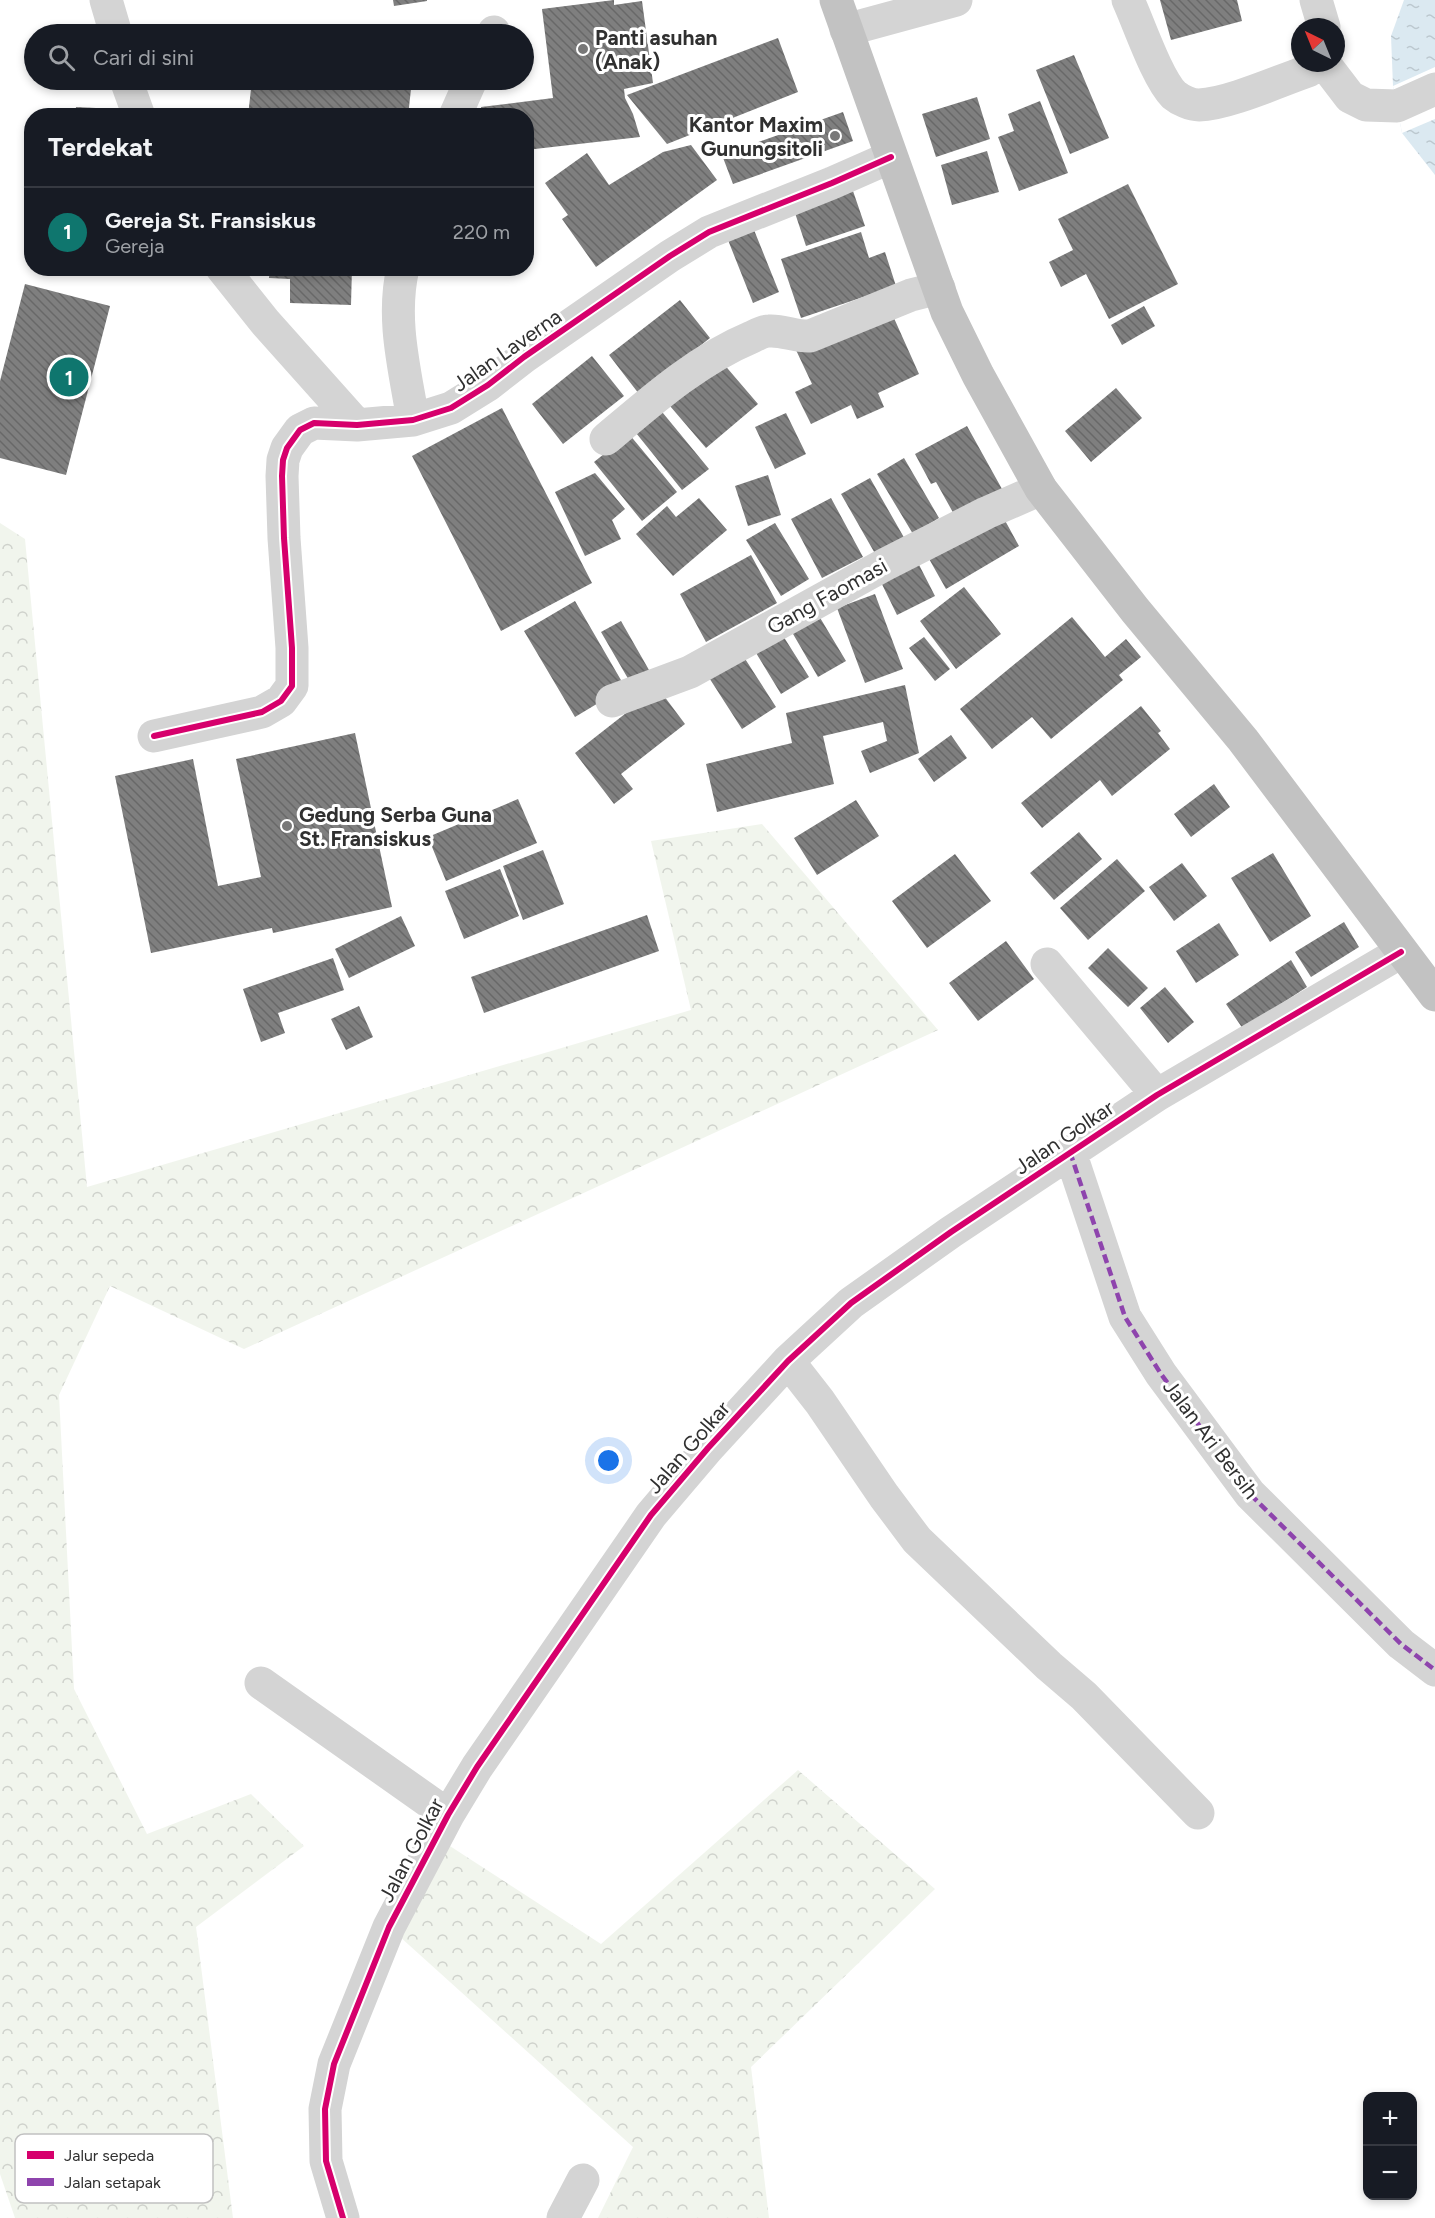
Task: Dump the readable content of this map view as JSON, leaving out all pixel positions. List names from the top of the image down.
{
  "streets": {
    "street": [
      "Jalan Laverna",
      "Gang Faomasi",
      "Jalan Golkar",
      "Jalan Ari Bersih"
    ]
  },
  "crossings": [
    ["Jalan Golkar", "Jalan Ari Bersih"]
  ],
  "places": ["Panti asuhan (Anak)", "Kantor Maxim Gunungsitoli", "Gedung Serba Guna St. Fransiskus"],
  "legend": ["Jalur sepeda", "Jalan setapak"],
  "north": "top left",
  "page": {
    "search": "Cari di sini",
    "heading": "Terdekat",
    "list": [
      {
        "mark": "1",
        "name": "Gereja St. Fransiskus",
        "note": "Gereja",
        "value": "220 m"
      }
    ],
    "pins": "1",
    "map_buttons": ["+", "−"]
  }
}
